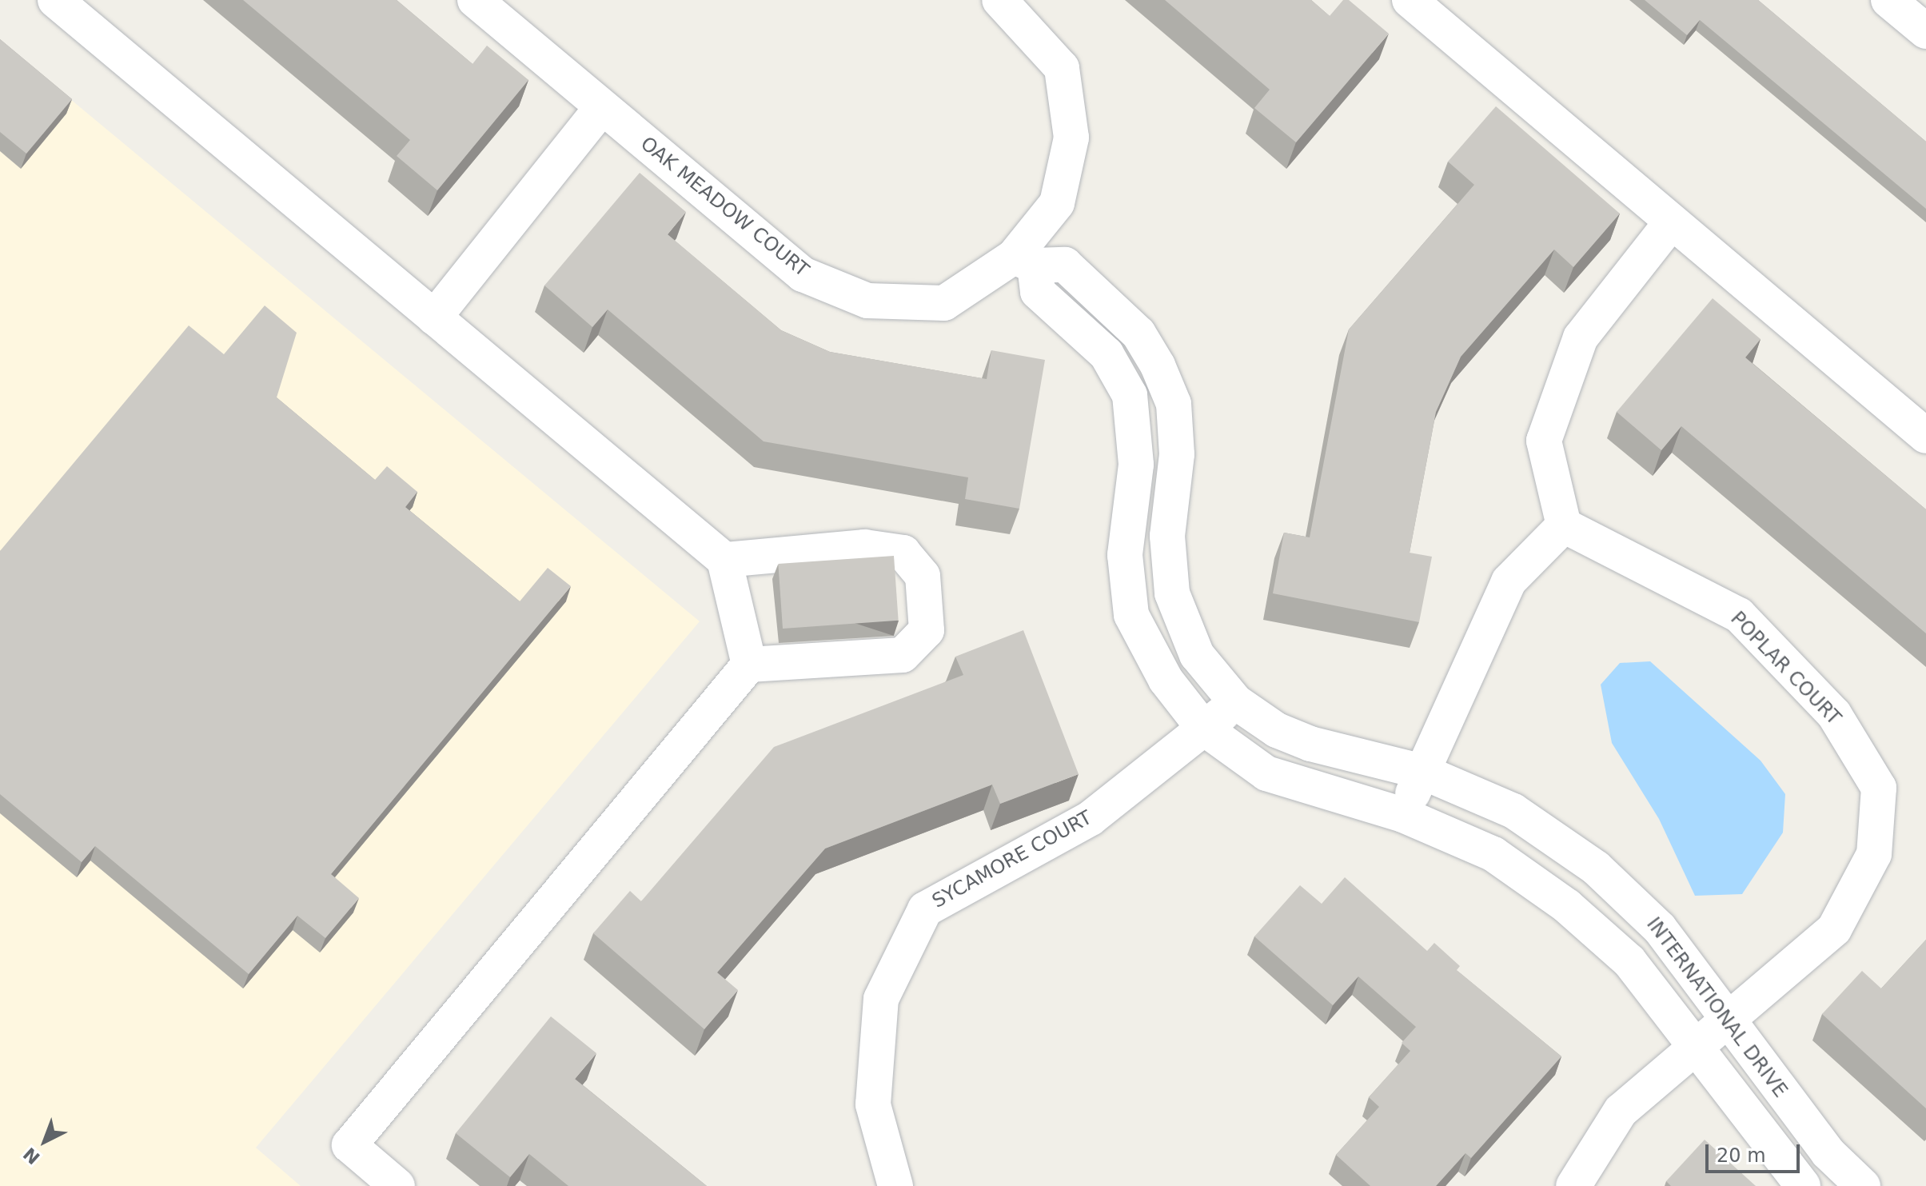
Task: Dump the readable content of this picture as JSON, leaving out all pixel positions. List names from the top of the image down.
{
  "streets": {
    "street": [
      "OAK MEADOW COURT",
      "POPLAR COURT",
      "SYCAMORE COURT",
      "INTERNATIONAL DRIVE"
    ]
  },
  "crossings": [
    ["OAK MEADOW COURT", "INTERNATIONAL DRIVE"],
    ["POPLAR COURT", "INTERNATIONAL DRIVE"],
    ["SYCAMORE COURT", "INTERNATIONAL DRIVE"]
  ],
  "scale_bar": "20 m",
  "north": "bottom left"
}
